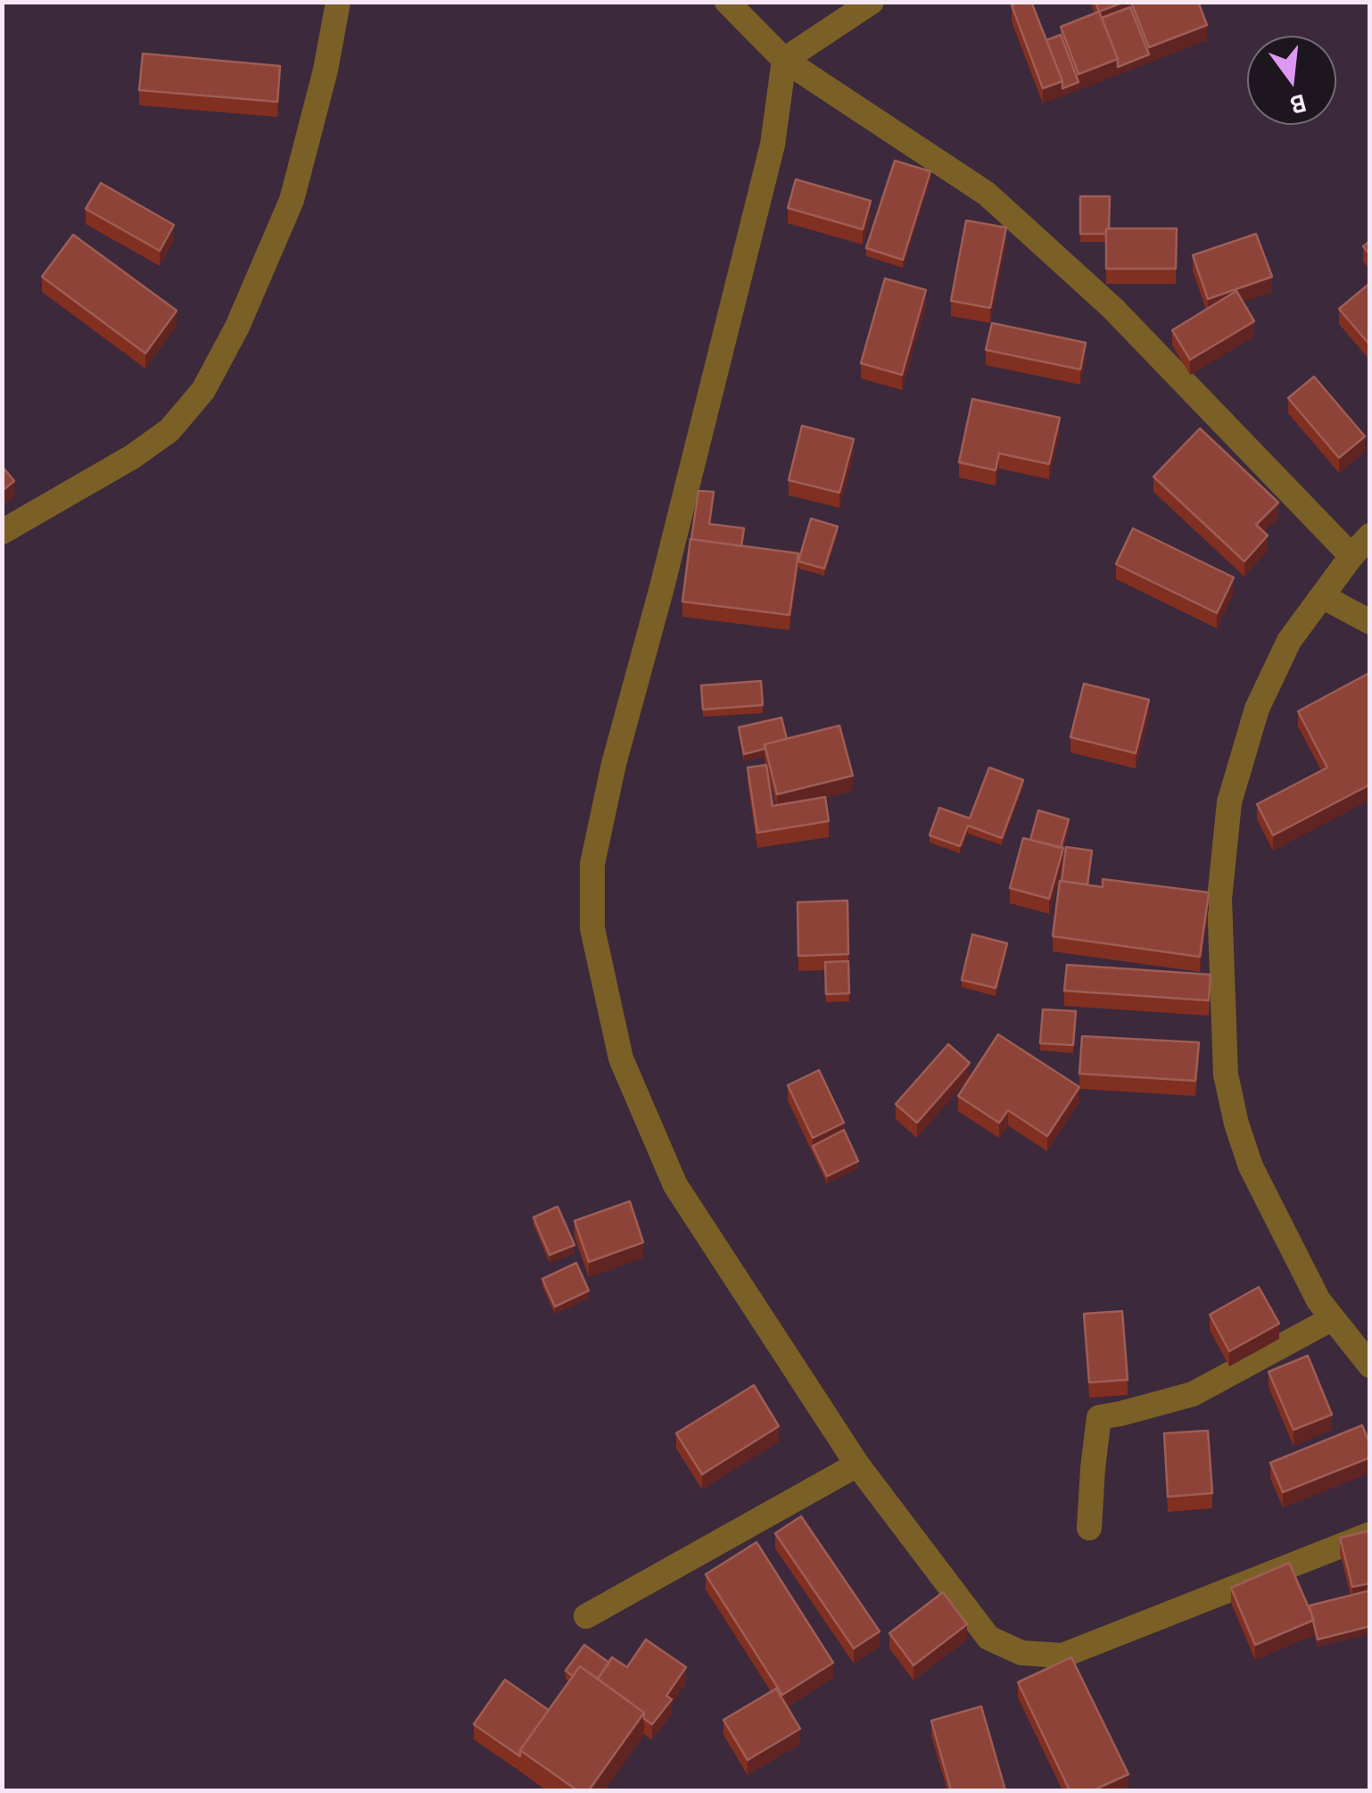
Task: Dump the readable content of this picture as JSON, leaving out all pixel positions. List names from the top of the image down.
{
  "north": "bottom"
}
